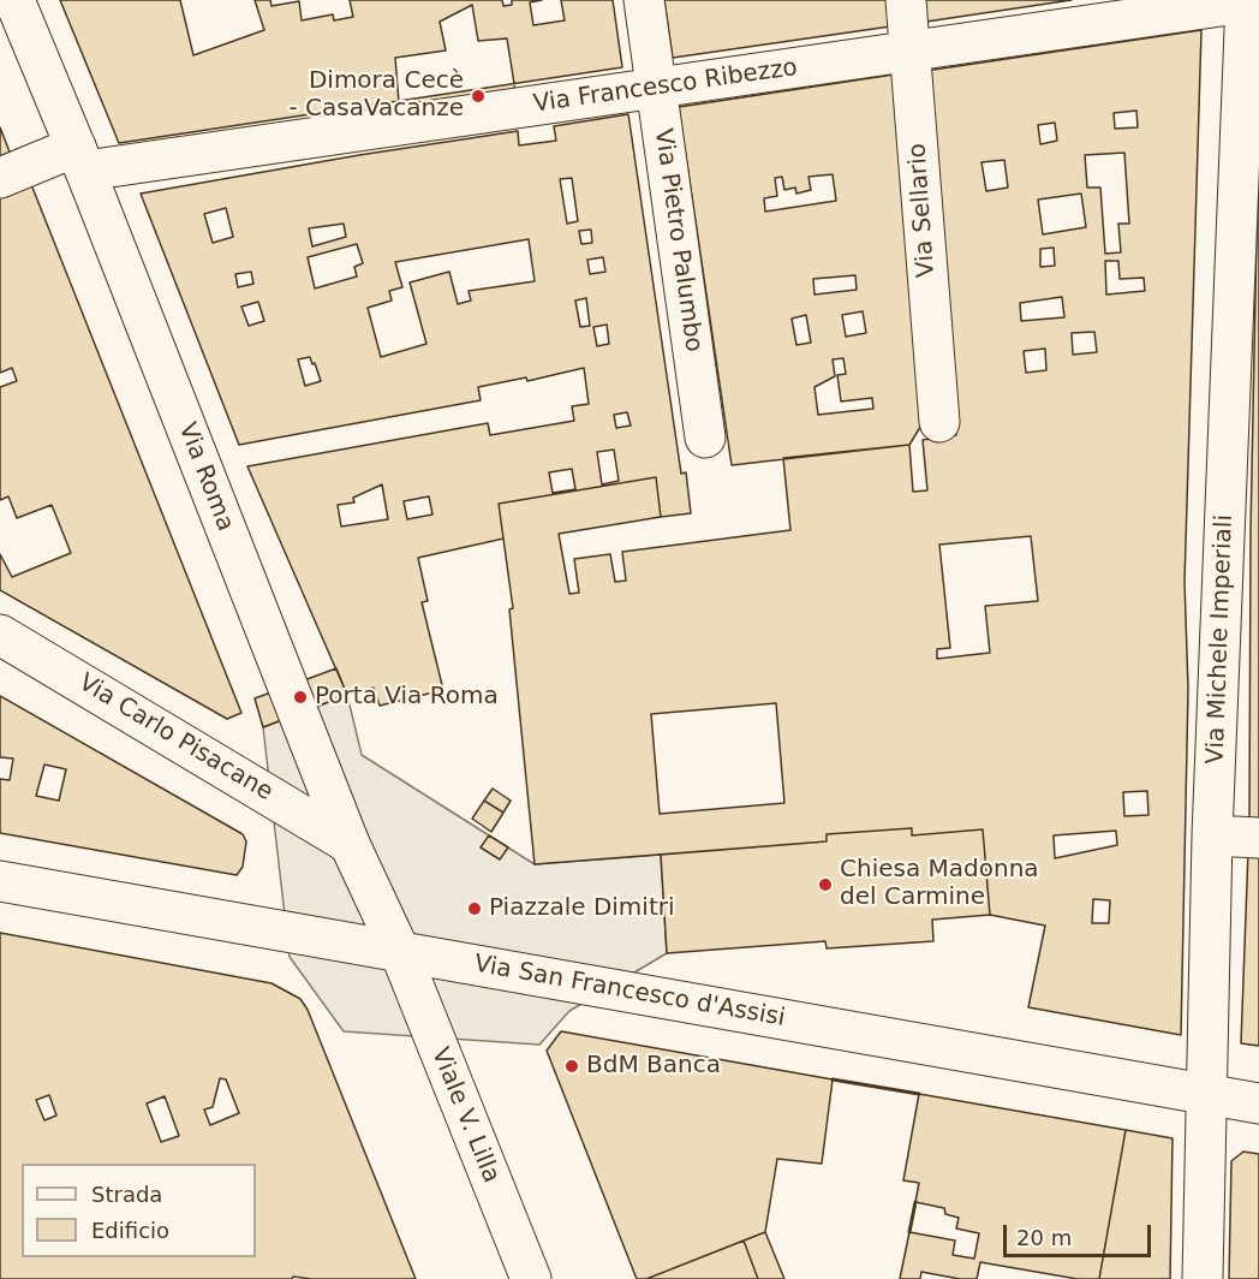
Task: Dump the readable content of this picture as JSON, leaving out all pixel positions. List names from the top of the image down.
{
  "streets": {
    "street": [
      "Via Francesco Ribezzo",
      "Via Sellario",
      "Via Pietro Palumbo",
      "Via Roma",
      "Via Michele Imperiali",
      "Via Carlo Pisacane",
      "Via San Francesco d'Assisi",
      "Viale V. Lilla"
    ]
  },
  "crossings": [
    ["Via Francesco Ribezzo", "Via Sellario"],
    ["Via Francesco Ribezzo", "Via Pietro Palumbo"],
    ["Via Francesco Ribezzo", "Via Roma"],
    ["Via Francesco Ribezzo", "Via Michele Imperiali"],
    ["Via Roma", "Via Carlo Pisacane"],
    ["Via Roma", "Via San Francesco d'Assisi"],
    ["Via Roma", "Viale V. Lilla"],
    ["Via Michele Imperiali", "Via San Francesco d'Assisi"],
    ["Via San Francesco d'Assisi", "Viale V. Lilla"]
  ],
  "places": [
    "Dimora Cecè - CasaVacanze",
    "Porta Via Roma",
    "Chiesa Madonna del Carmine",
    "Piazzale Dimitri",
    "BdM Banca"
  ],
  "legend": ["Strada", "Edificio"],
  "scale_bar": "20 m"
}
